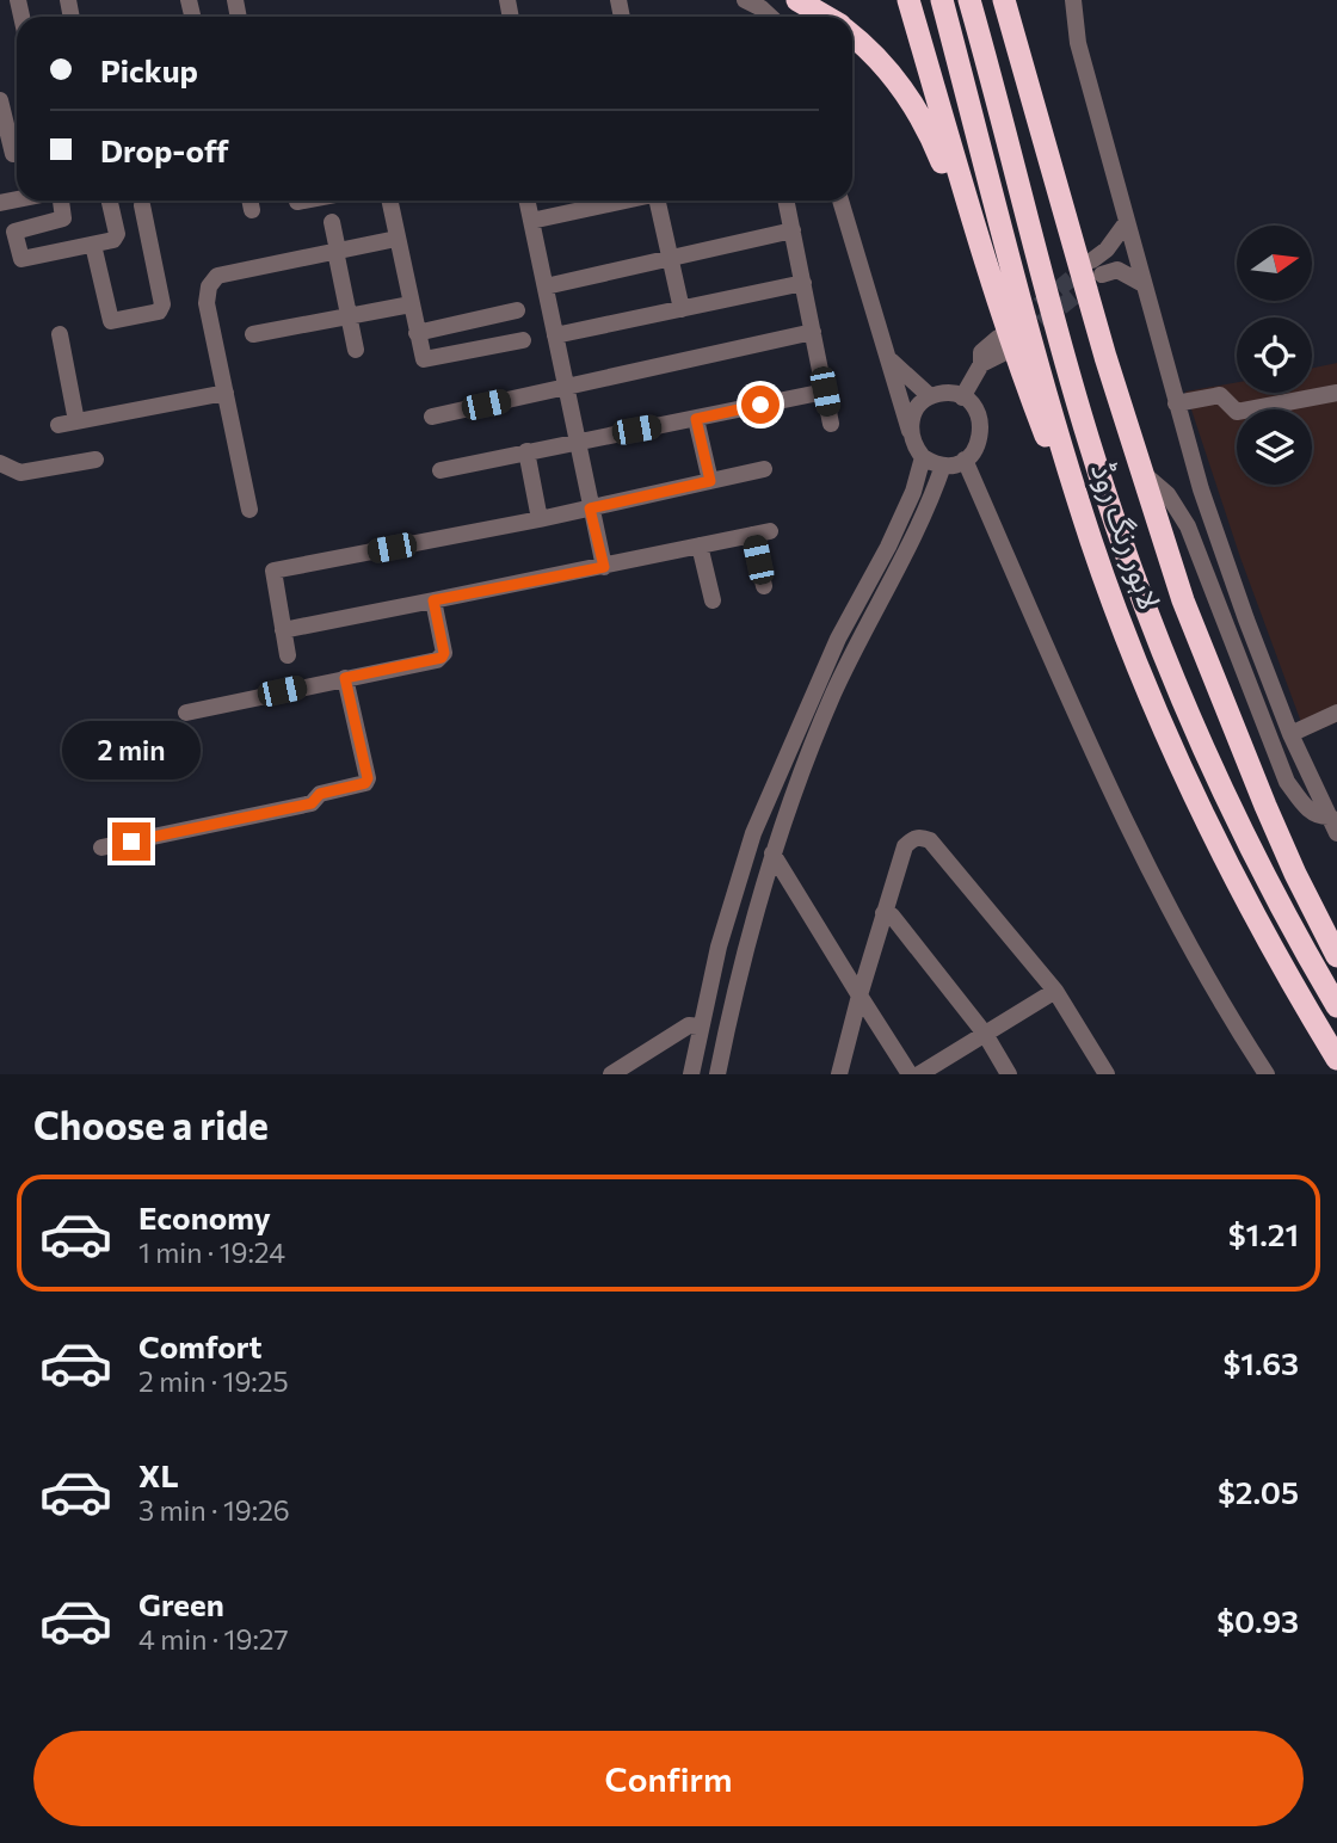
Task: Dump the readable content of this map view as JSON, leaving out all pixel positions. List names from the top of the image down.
{
  "streets": {
    "highway": ["لاہور رنگ روڈ"]
  },
  "north": "right",
  "page": {
    "banner": ["Pickup", "Drop-off"],
    "bubble": "2 min",
    "heading": "Choose a ride",
    "list": [
      {
        "name": "Economy",
        "note": "1 min · 19:24",
        "value": "$1.21"
      },
      {
        "name": "Comfort",
        "note": "2 min · 19:25",
        "value": "$1.63"
      },
      {
        "name": "XL",
        "note": "3 min · 19:26",
        "value": "$2.05"
      },
      {
        "name": "Green",
        "note": "4 min · 19:27",
        "value": "$0.93"
      }
    ],
    "buttons": "Confirm"
  }
}
